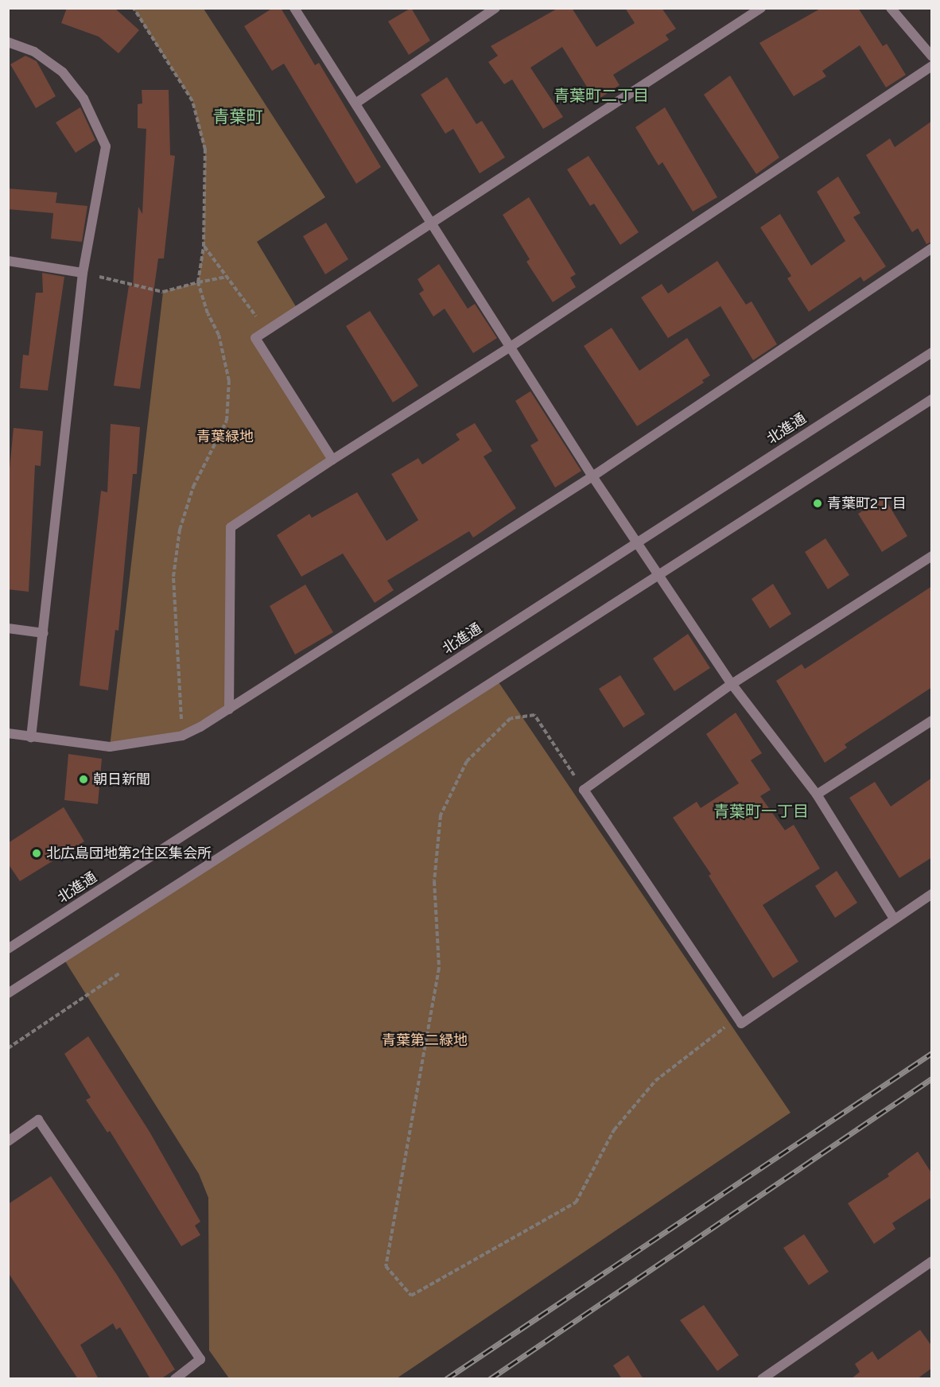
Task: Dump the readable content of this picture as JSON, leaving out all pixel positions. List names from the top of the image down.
{
  "streets": {
    "street": ["北進通"]
  },
  "districts": ["青葉町二丁目", "青葉町", "青葉町一丁目"],
  "parks": ["青葉緑地", "青葉第二緑地"],
  "places": ["青葉町2丁目", "朝日新聞", "北広島団地第2住区集会所"]
}
